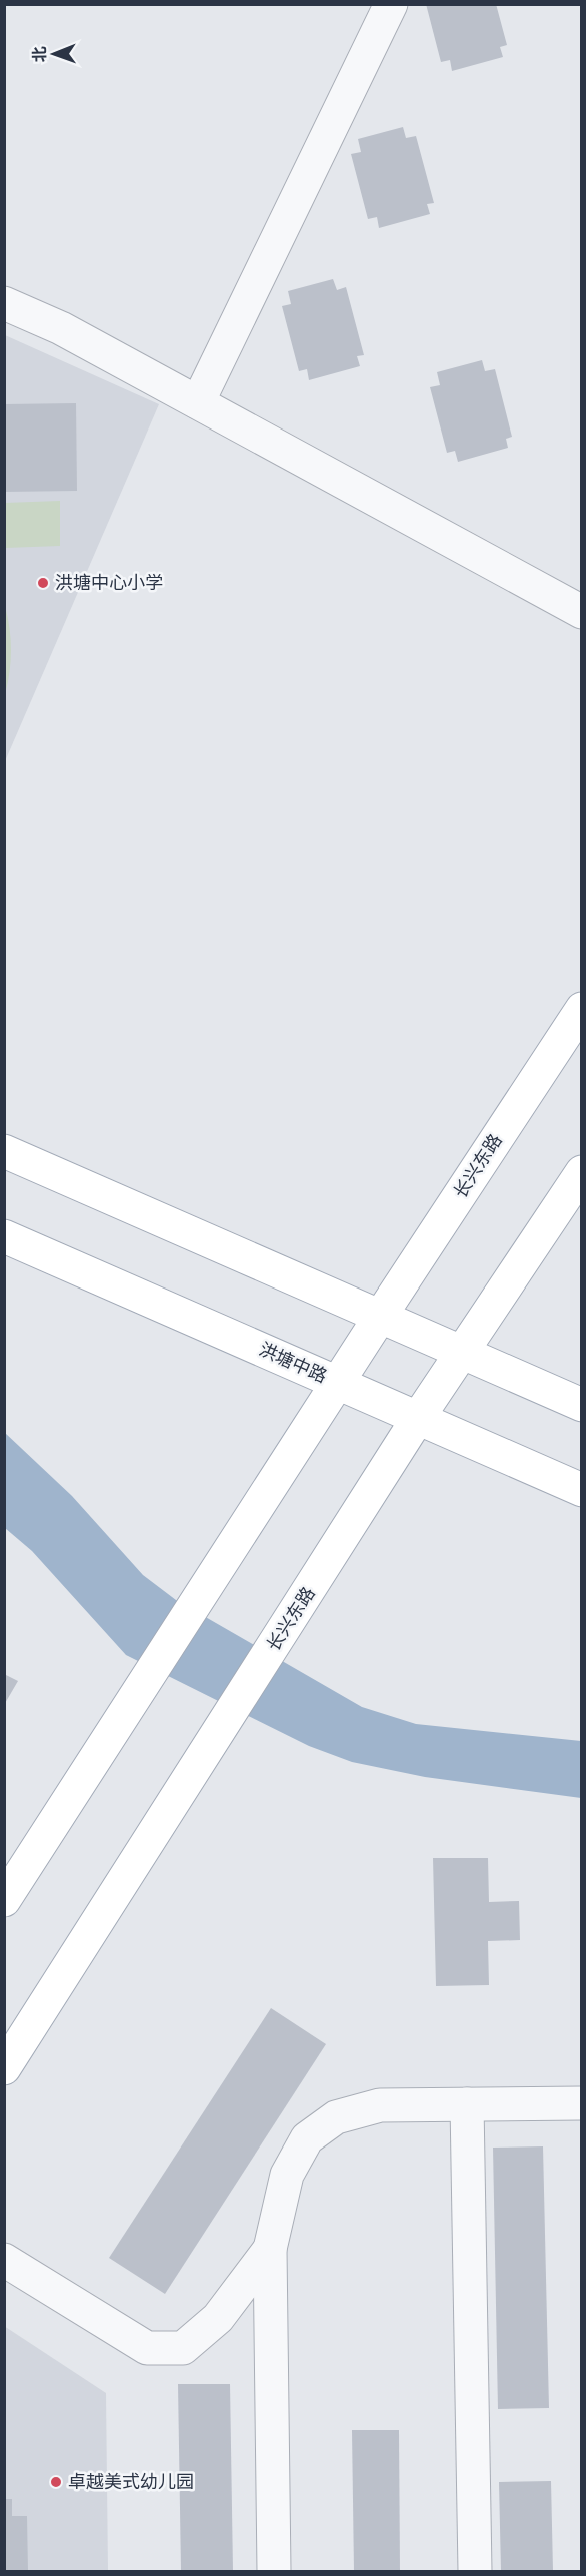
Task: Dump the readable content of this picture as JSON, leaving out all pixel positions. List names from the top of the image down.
{
  "streets": {
    "main road": ["长兴东路", "洪塘中路"]
  },
  "crossings": [
    ["长兴东路", "洪塘中路"]
  ],
  "places": ["洪塘中心小学", "卓越美式幼儿园"],
  "north": "left"
}
